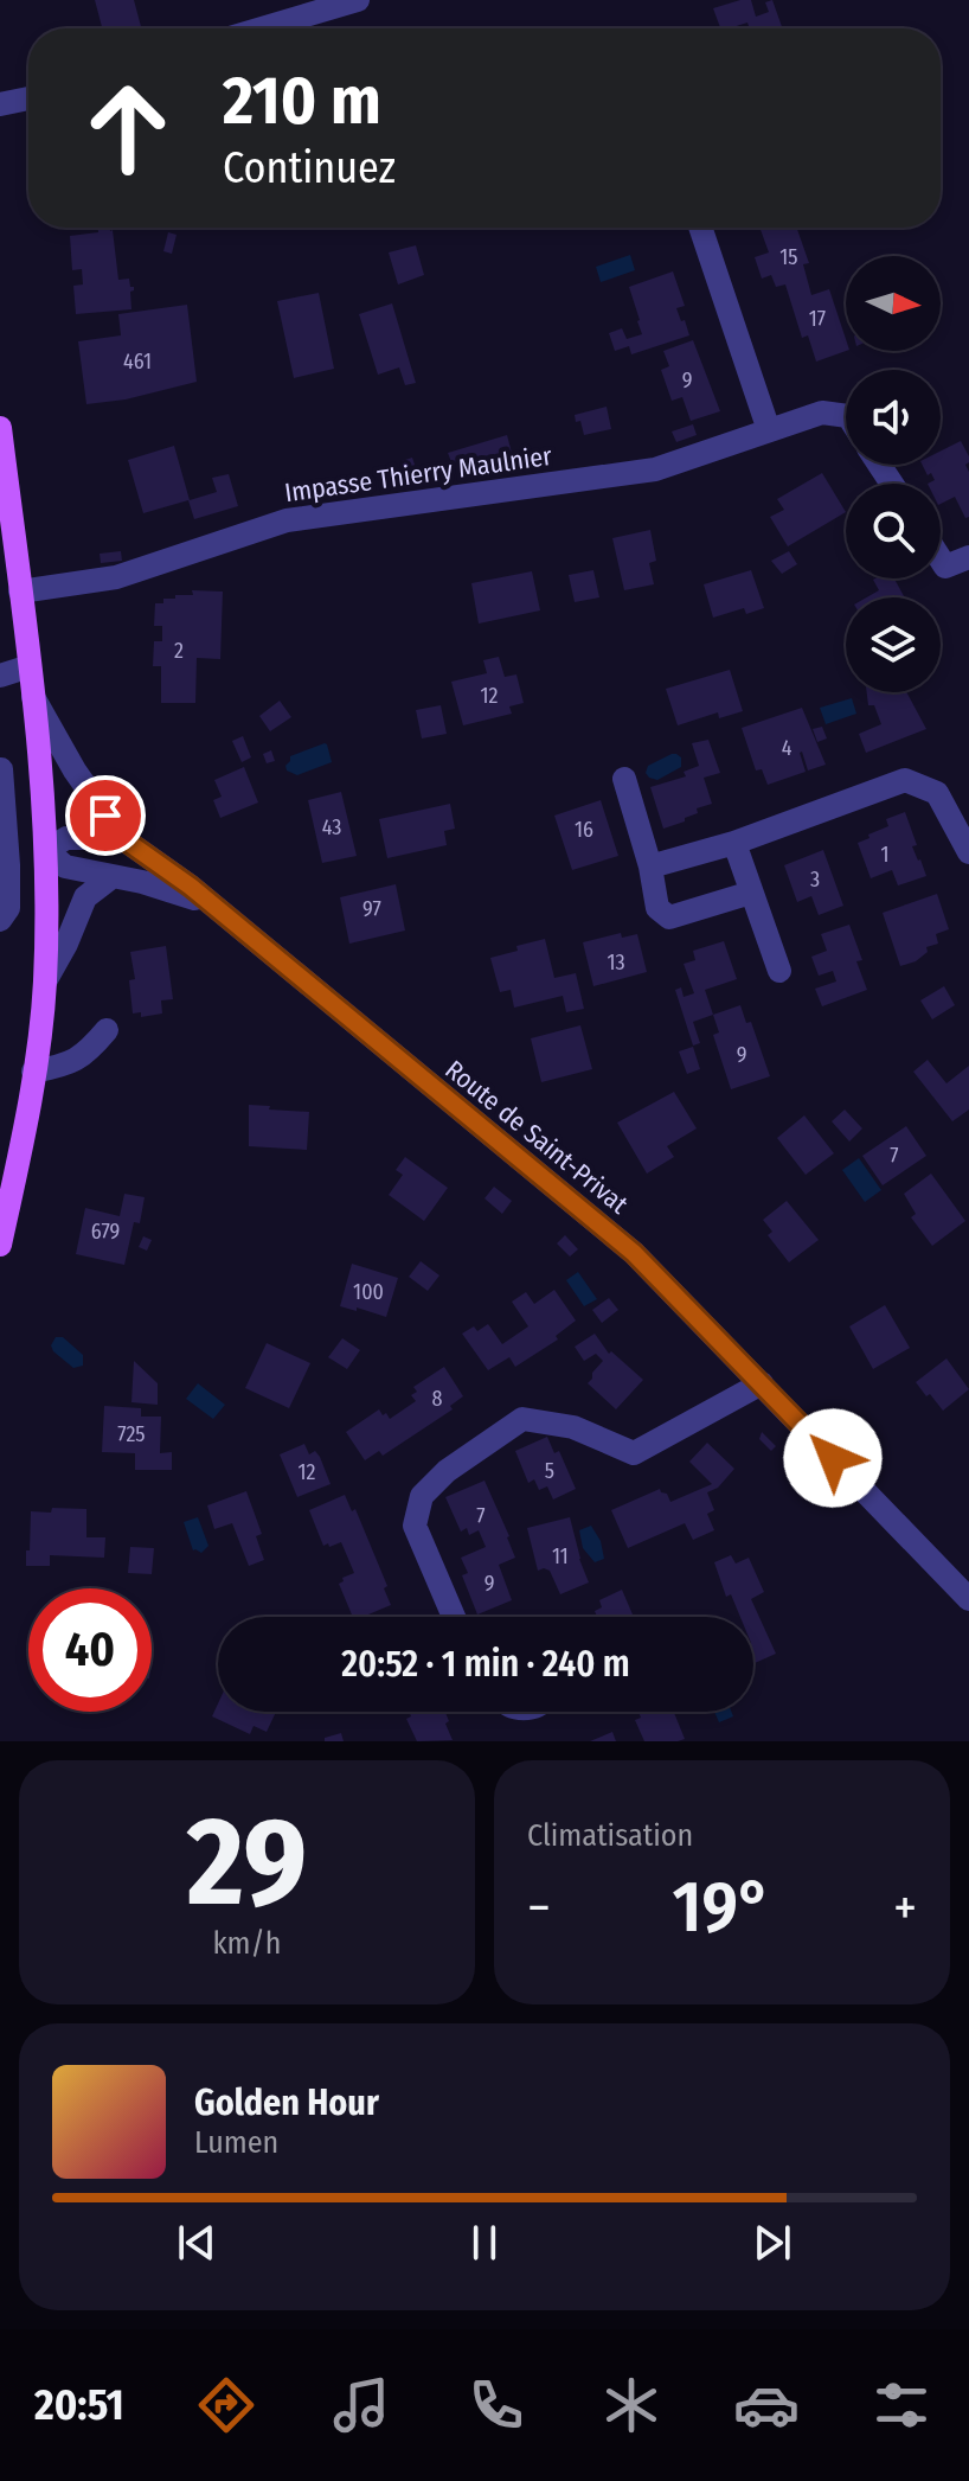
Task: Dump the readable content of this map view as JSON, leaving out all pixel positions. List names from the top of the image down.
{
  "streets": {
    "street": ["Impasse Thierry Maulnier", "Route de Saint-Privat"]
  },
  "house_numbers": [
    "15",
    "17",
    "461",
    "9",
    "2",
    "12",
    "4",
    "43",
    "16",
    "1",
    "3",
    "97",
    "13",
    "9",
    "7",
    "679",
    "100",
    "8",
    "725",
    "5",
    "12",
    "7",
    "11",
    "9"
  ],
  "north": "right",
  "page": {
    "turn": ["210 m", "Continuez"],
    "limit": "40",
    "trip": "20:52 · 1 min · 240 m",
    "tile": [
      ["29", "km/h"],
      "Climatisation"
    ],
    "heat": ["−", "19°", "+"],
    "song": ["Golden Hour", "Lumen"],
    "tabs": "20:51"
  }
}
